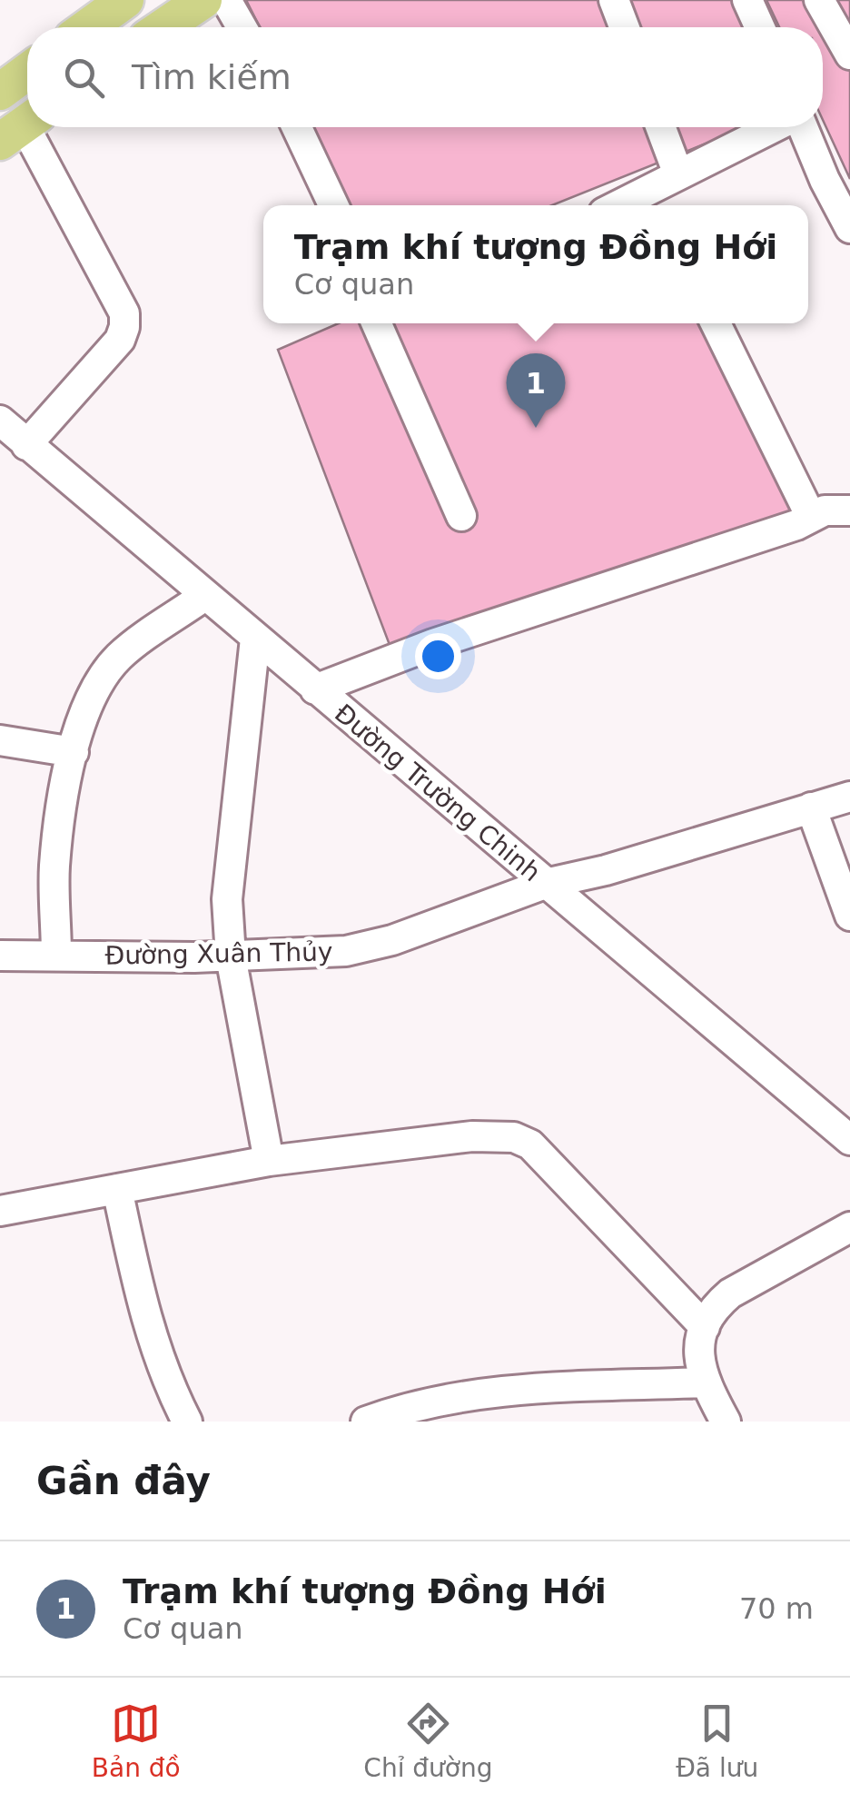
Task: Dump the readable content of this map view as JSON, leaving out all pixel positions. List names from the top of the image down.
{
  "streets": {
    "street": ["Đường Trường Chinh", "Đường Xuân Thủy"]
  },
  "crossings": [
    ["Đường Trường Chinh", "Đường Xuân Thủy"]
  ],
  "page": {
    "search": "Tìm kiếm",
    "popup": ["Trạm khí tượng Đồng Hới", "Cơ quan"],
    "pins": "1",
    "heading": "Gần đây",
    "list": [
      {
        "mark": "1",
        "name": "Trạm khí tượng Đồng Hới",
        "note": "Cơ quan",
        "value": "70 m"
      }
    ],
    "nav": ["Bản đồ", "Chỉ đường", "Đã lưu"]
  }
}
